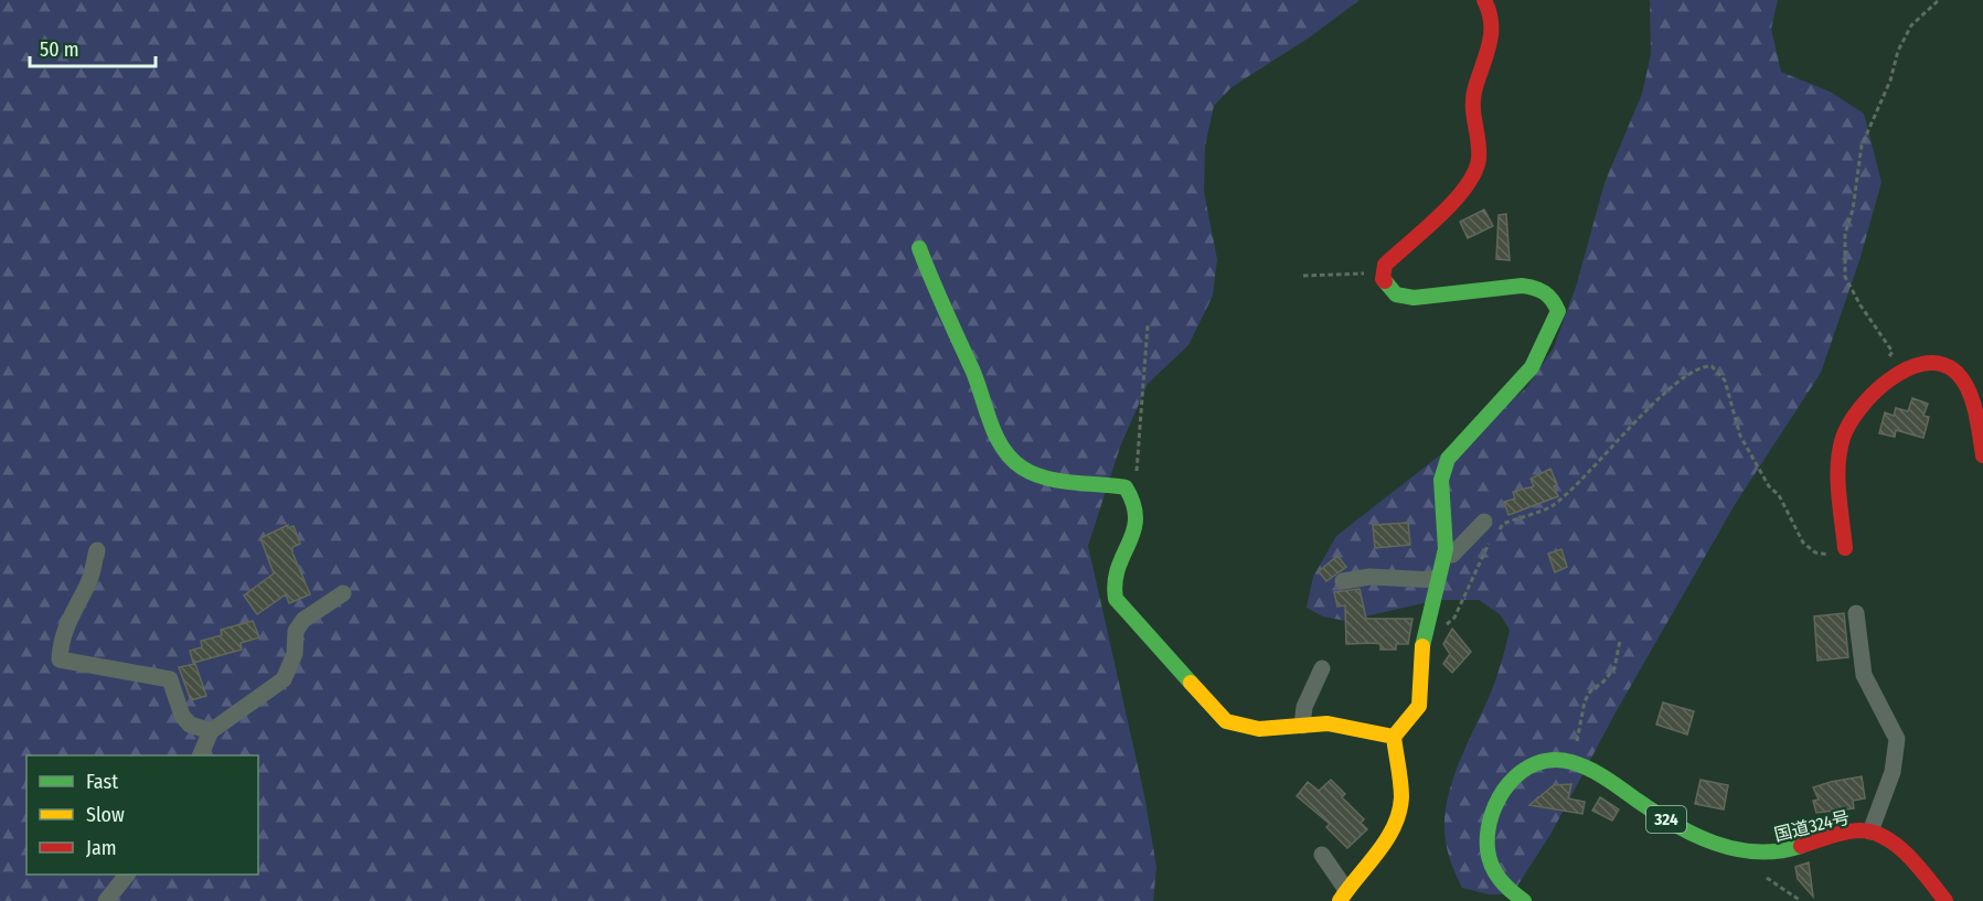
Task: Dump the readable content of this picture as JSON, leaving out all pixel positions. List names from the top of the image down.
{
  "streets": {
    "main road": ["324", "国道324号"]
  },
  "legend": ["Fast", "Slow", "Jam"],
  "scale_bar": "50 m"
}
